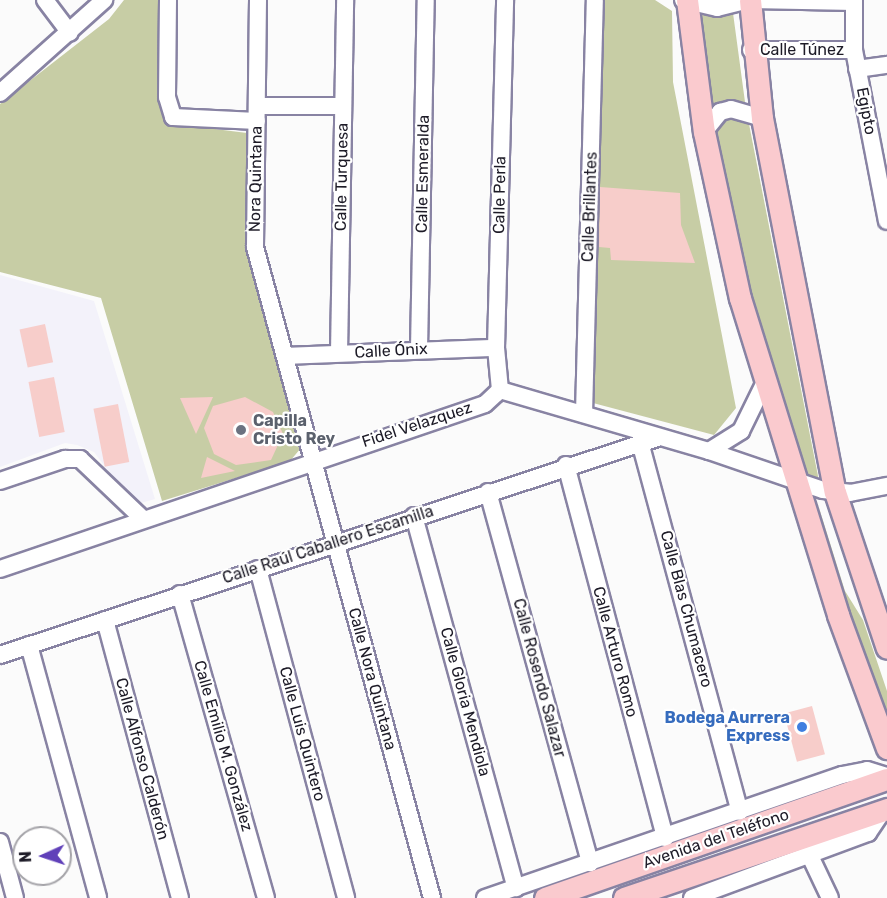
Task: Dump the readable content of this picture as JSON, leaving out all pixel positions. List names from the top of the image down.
{
  "streets": {
    "main road": ["Avenida del Teléfono"],
    "street": [
      "Calle Túnez",
      "Egipto",
      "Calle Esmeralda",
      "Calle Turquesa",
      "Nora Quintana",
      "Calle Perla",
      "Calle Brillantes",
      "Calle Ónix",
      "Fidel Velazquez",
      "Calle Raúl Caballero Escamilla",
      "Calle Blas Chumacero",
      "Calle Arturo Romo",
      "Calle Rosendo Salazar",
      "Calle Nora Quintana",
      "Calle Gloria Mendiola",
      "Calle Luis Quintero",
      "Calle Emilio M. González",
      "Calle Alfonso Calderón"
    ]
  },
  "crossings": [
    ["Calle Túnez", "Egipto"],
    ["Calle Esmeralda", "Calle Ónix"],
    ["Calle Turquesa", "Calle Ónix"],
    ["Nora Quintana", "Calle Ónix"],
    ["Nora Quintana", "Fidel Velazquez"],
    ["Nora Quintana", "Calle Nora Quintana"],
    ["Calle Perla", "Calle Ónix"],
    ["Calle Perla", "Fidel Velazquez"],
    ["Fidel Velazquez", "Calle Nora Quintana"],
    ["Calle Raúl Caballero Escamilla", "Calle Blas Chumacero"],
    ["Calle Raúl Caballero Escamilla", "Calle Arturo Romo"],
    ["Calle Raúl Caballero Escamilla", "Calle Rosendo Salazar"],
    ["Calle Raúl Caballero Escamilla", "Calle Nora Quintana"],
    ["Calle Raúl Caballero Escamilla", "Calle Gloria Mendiola"],
    ["Calle Raúl Caballero Escamilla", "Calle Luis Quintero"],
    ["Calle Raúl Caballero Escamilla", "Calle Emilio M. González"],
    ["Calle Raúl Caballero Escamilla", "Calle Alfonso Calderón"]
  ],
  "places": ["Capilla Cristo Rey", "Bodega Aurrera Express"],
  "north": "left"
}
